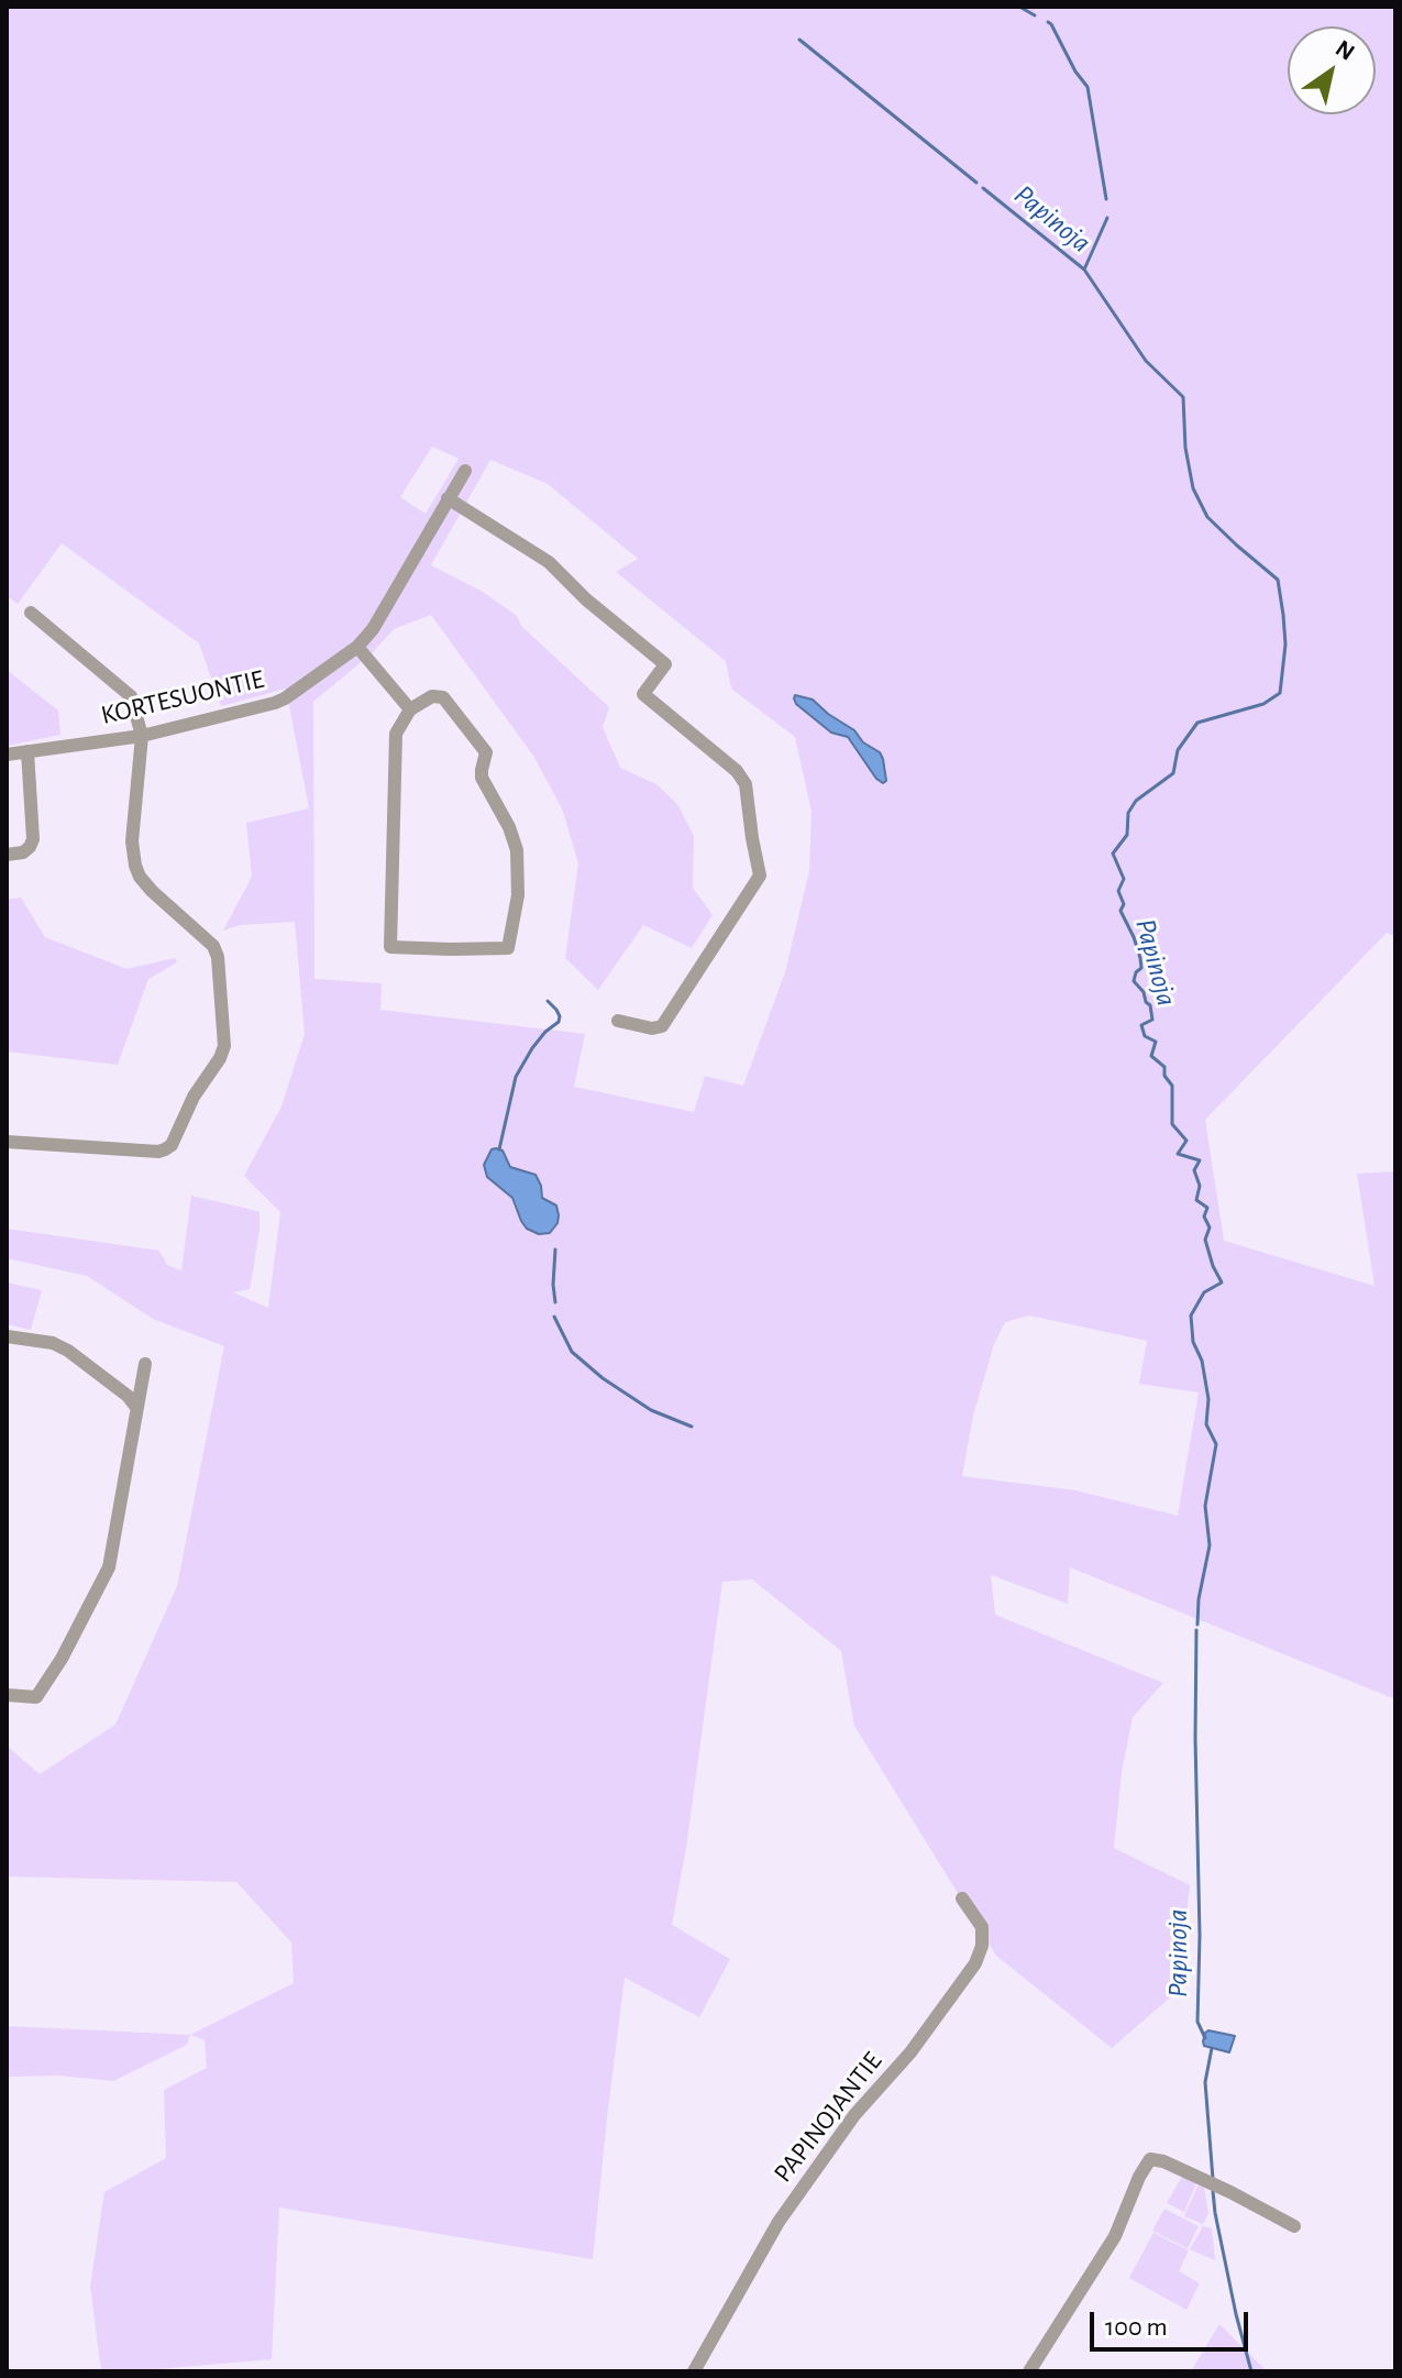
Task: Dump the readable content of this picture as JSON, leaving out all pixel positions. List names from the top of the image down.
{
  "streets": {
    "street": ["KORTESUONTIE", "PAPINOJANTIE"]
  },
  "water": ["Papinoja"],
  "scale_bar": "100 m",
  "north": "top right"
}
